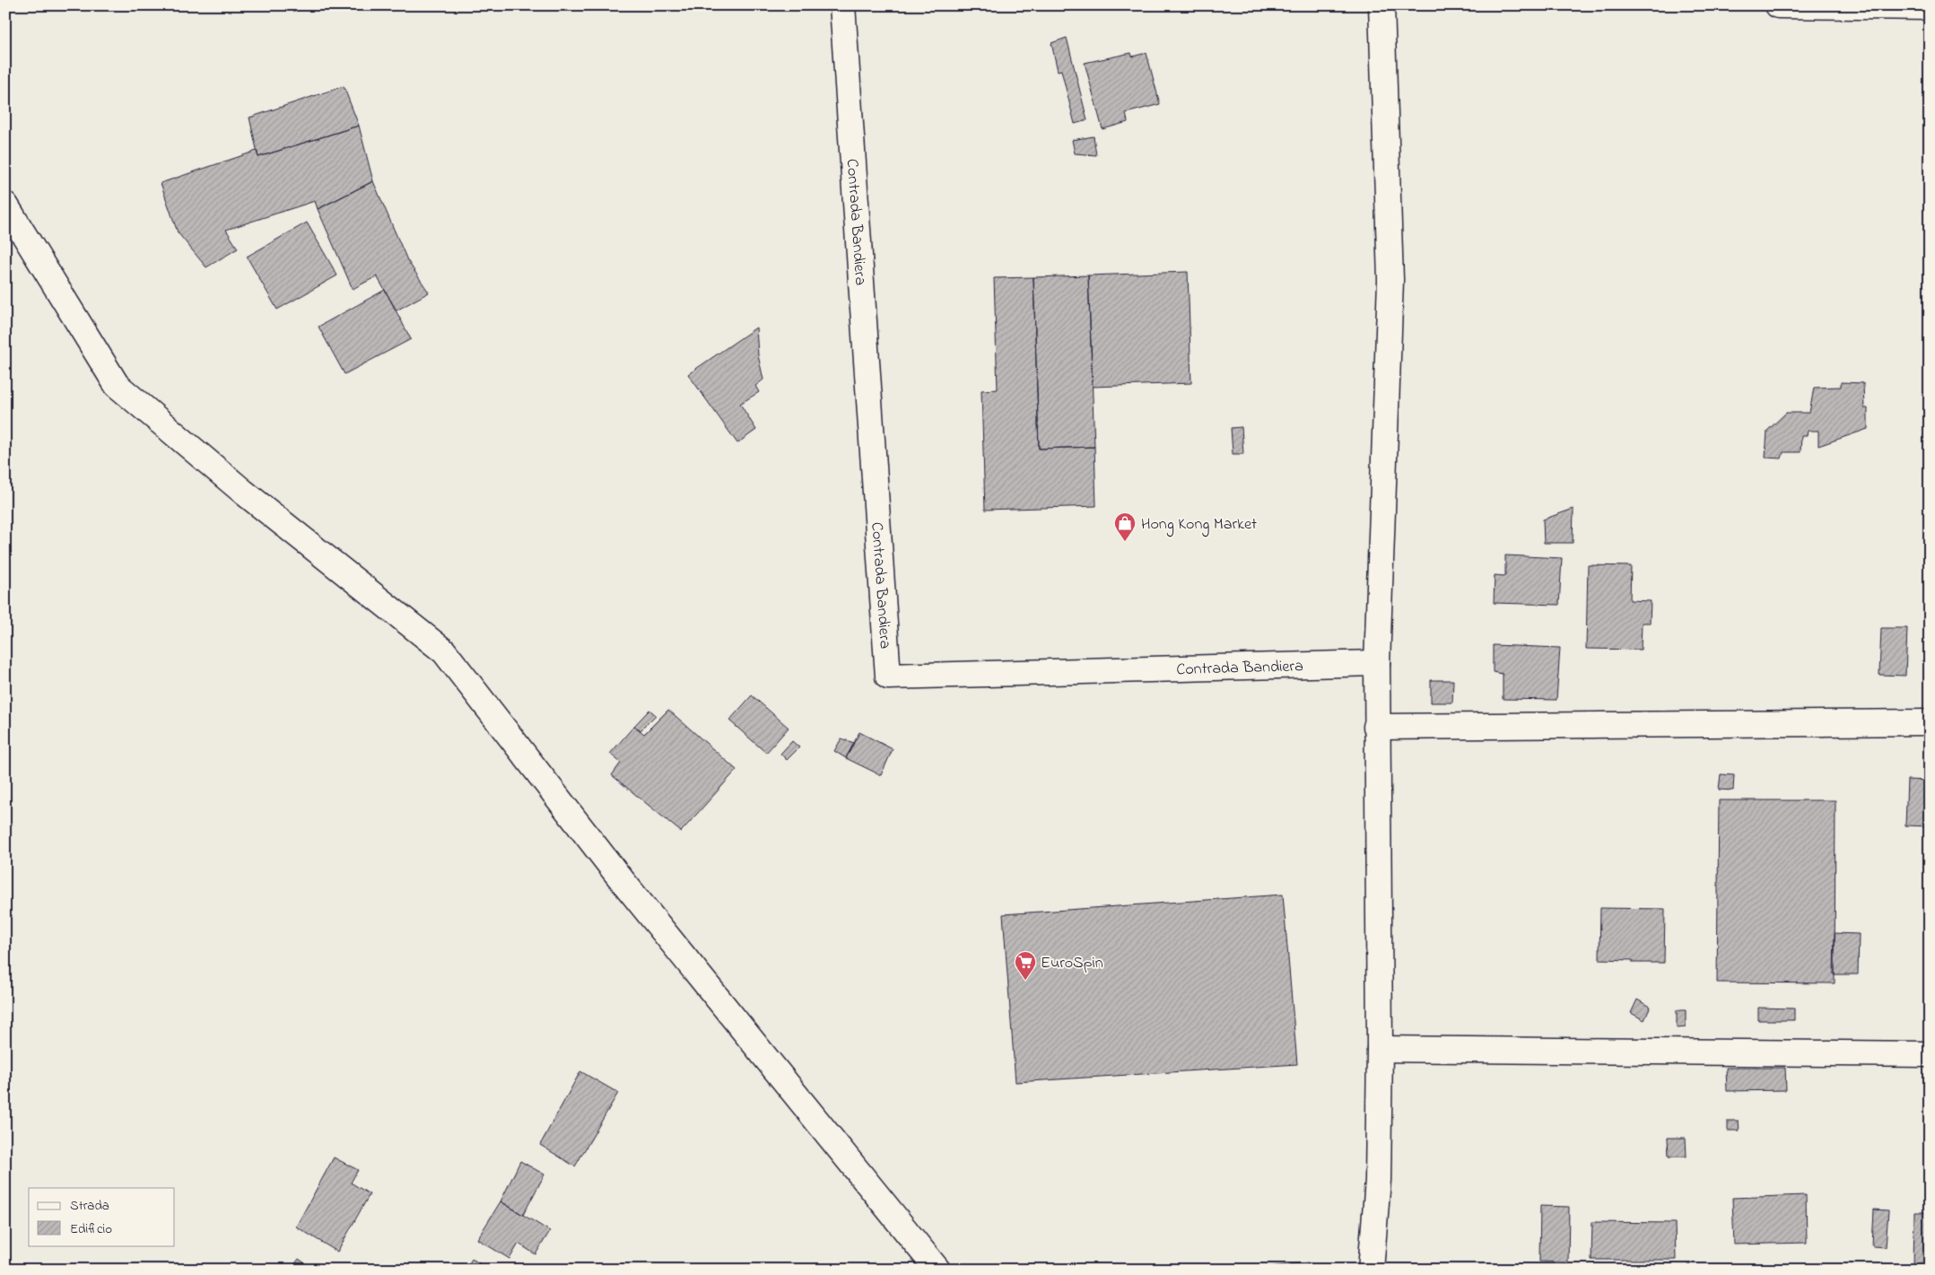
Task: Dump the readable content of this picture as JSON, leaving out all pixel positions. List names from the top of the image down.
{
  "streets": {
    "street": ["Contrada Bandiera"]
  },
  "places": {
    "shop": ["Hong Kong Market"],
    "supermarket": ["EuroSpin"]
  },
  "legend": ["Strada", "Edificio"]
}
